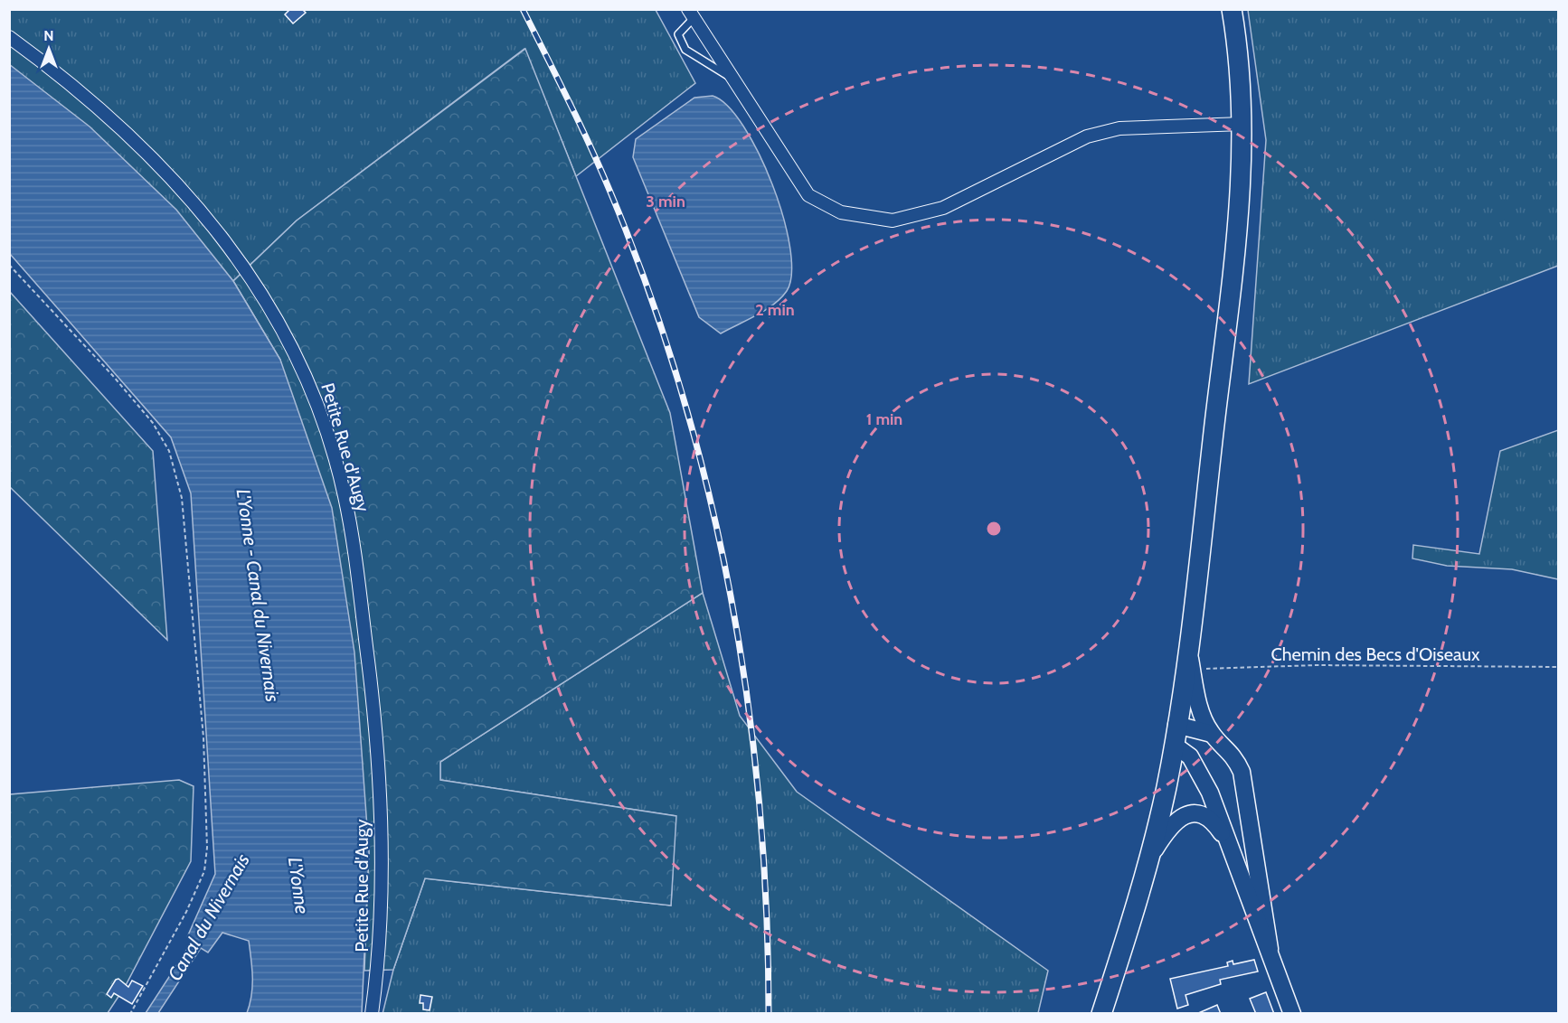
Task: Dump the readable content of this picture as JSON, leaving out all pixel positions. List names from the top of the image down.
{
  "streets": {
    "street": ["Petite Rue d'Augy"],
    "path": ["Chemin des Becs d'Oiseaux"]
  },
  "water": ["L'Yonne - Canal du Nivernais", "L'Yonne", "Canal du Nivernais"],
  "north": "top",
  "rings": ["3 min", "2 min", "1 min"]
}
